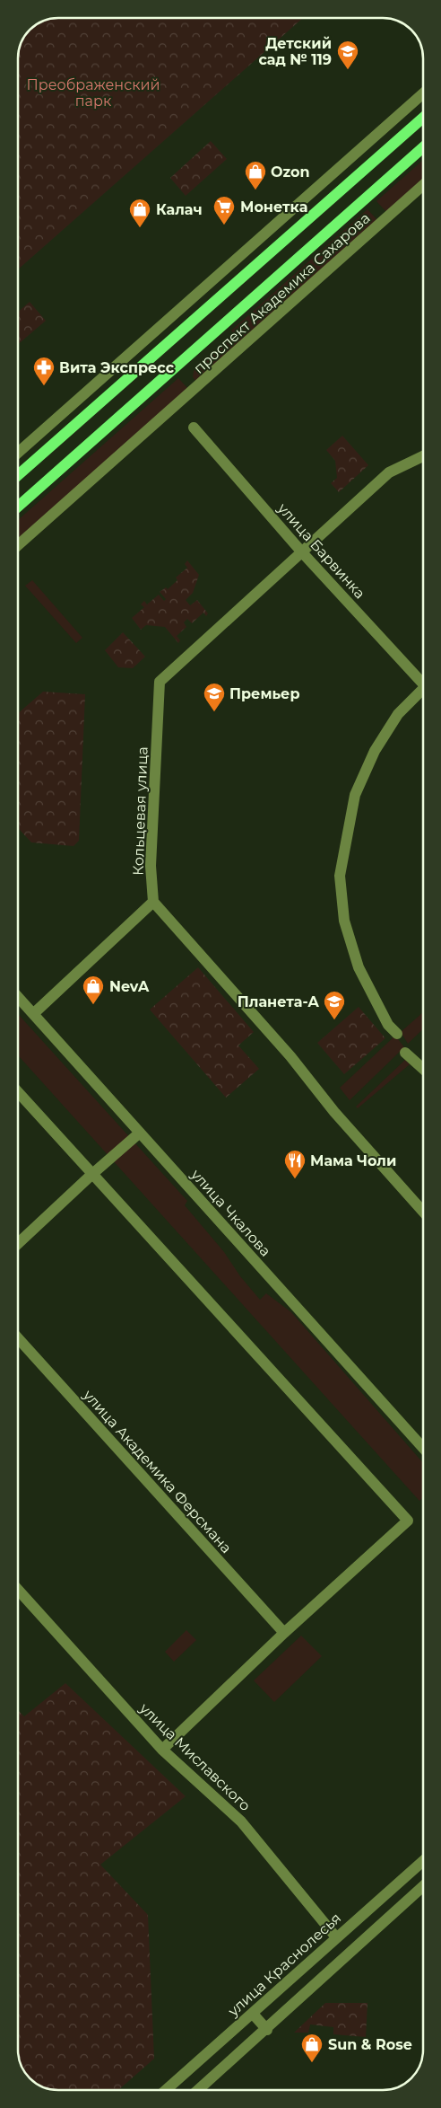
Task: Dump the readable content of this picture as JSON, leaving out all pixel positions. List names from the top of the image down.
{
  "streets": {
    "main road": ["проспект Академика Сахарова"],
    "street": [
      "улица Барвинка",
      "Кольцевая улица",
      "улица Чкалова",
      "улица Академика Ферсмана",
      "улица Миславского",
      "улица Краснолесья"
    ]
  },
  "crossings": [
    ["улица Барвинка", "Кольцевая улица"],
    ["улица Миславского", "улица Краснолесья"]
  ],
  "parks": ["Преображенский парк"],
  "places": {
    "school or university": ["Детский сад № 119", "Премьер", "Планета-А"],
    "shop": [
      "Ozon",
      "Калач",
      "NevA",
      "Sun & Rose"
    ],
    "supermarket": ["Монетка"],
    "pharmacy": ["Вита Экспресс"],
    "restaurant": ["Мама Чоли"]
  }
}
